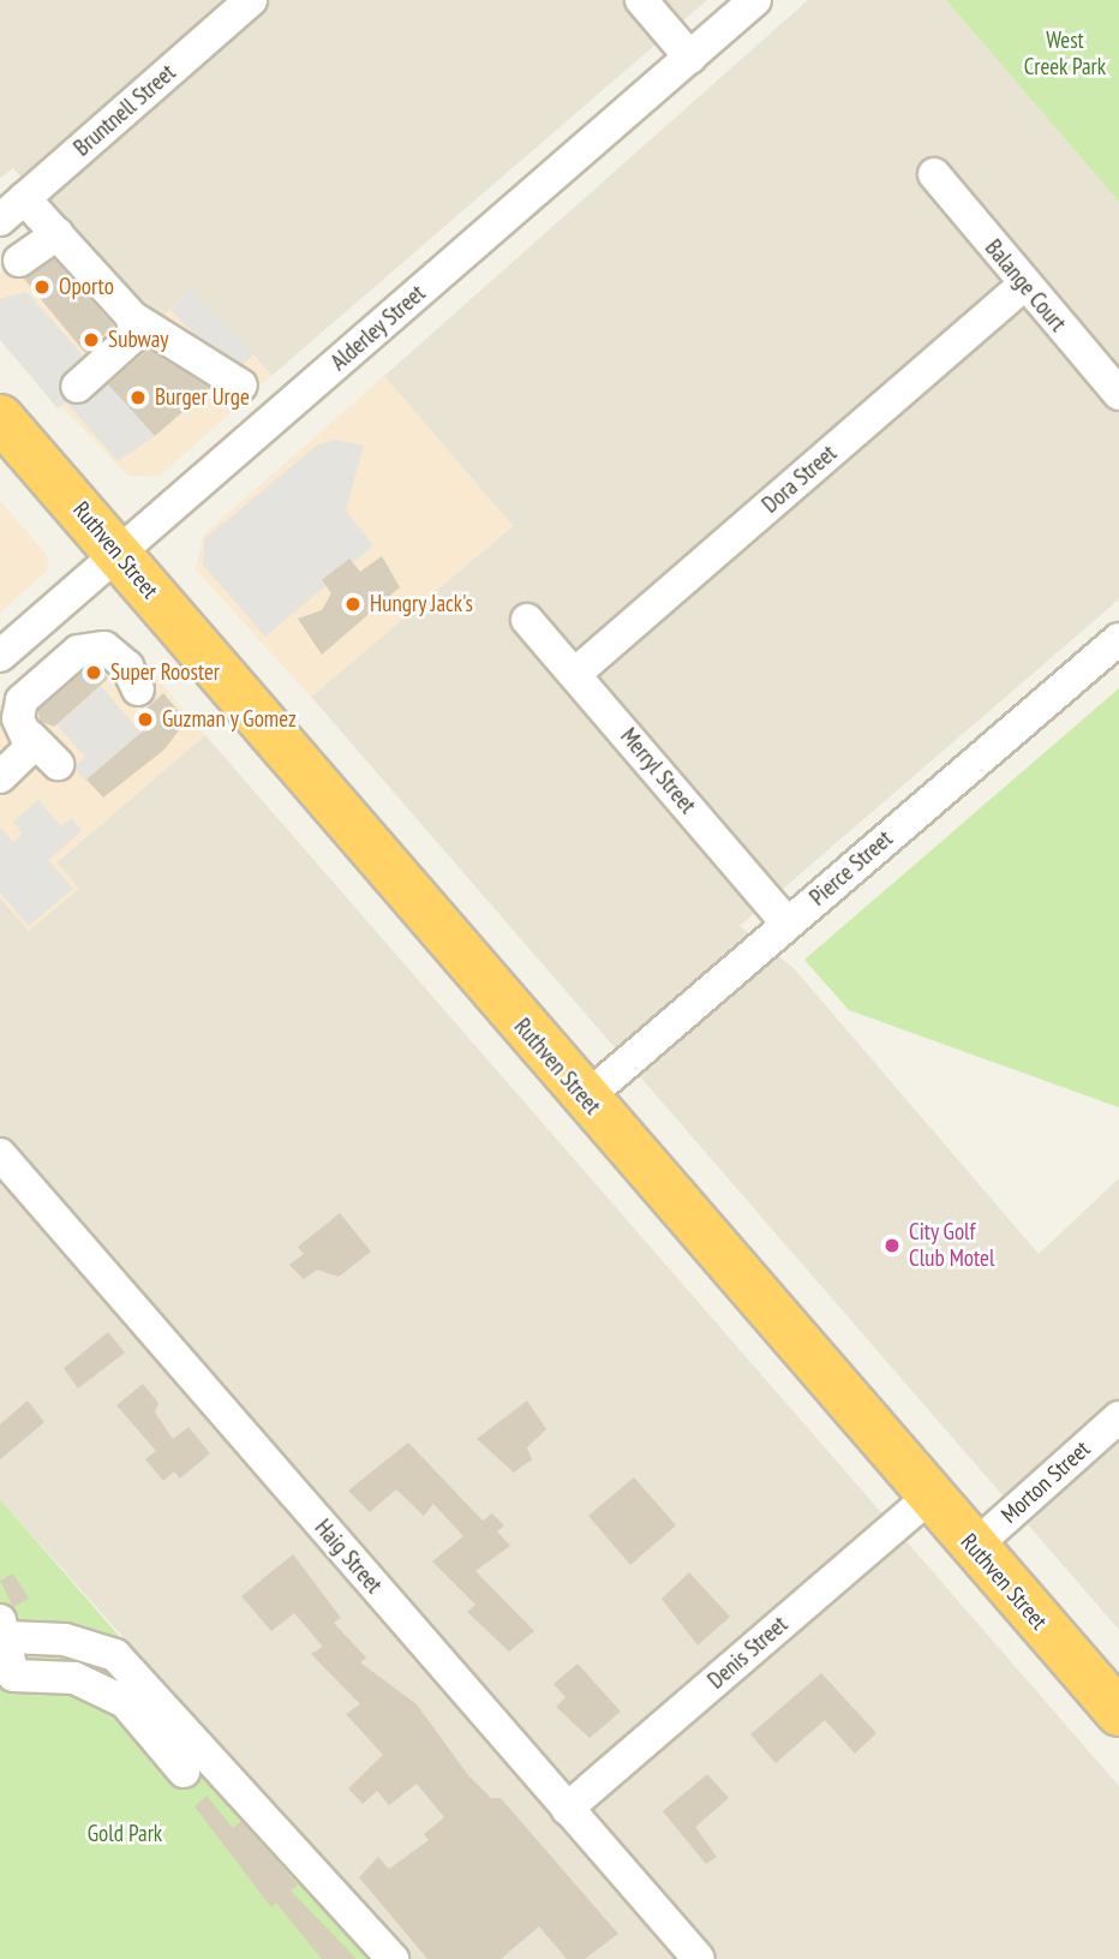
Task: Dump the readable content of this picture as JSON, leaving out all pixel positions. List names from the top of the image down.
{
  "streets": {
    "highway": ["Ruthven Street"],
    "street": [
      "Bruntnell Street",
      "Balange Court",
      "Alderley Street",
      "Dora Street",
      "Merryl Street",
      "Pierce Street",
      "Morton Street",
      "Haig Street",
      "Denis Street"
    ]
  },
  "crossings": [
    ["Balange Court", "Dora Street"],
    ["Alderley Street", "Ruthven Street"],
    ["Dora Street", "Merryl Street"],
    ["Ruthven Street", "Pierce Street"],
    ["Ruthven Street", "Morton Street"],
    ["Ruthven Street", "Denis Street"],
    ["Merryl Street", "Pierce Street"],
    ["Haig Street", "Denis Street"]
  ],
  "parks": ["West Creek Park", "Gold Park"],
  "places": [
    "Oporto",
    "Subway",
    "Burger Urge",
    "Hungry Jack's",
    "Super Rooster",
    "Guzman y Gomez",
    "City Golf Club Motel"
  ]
}
